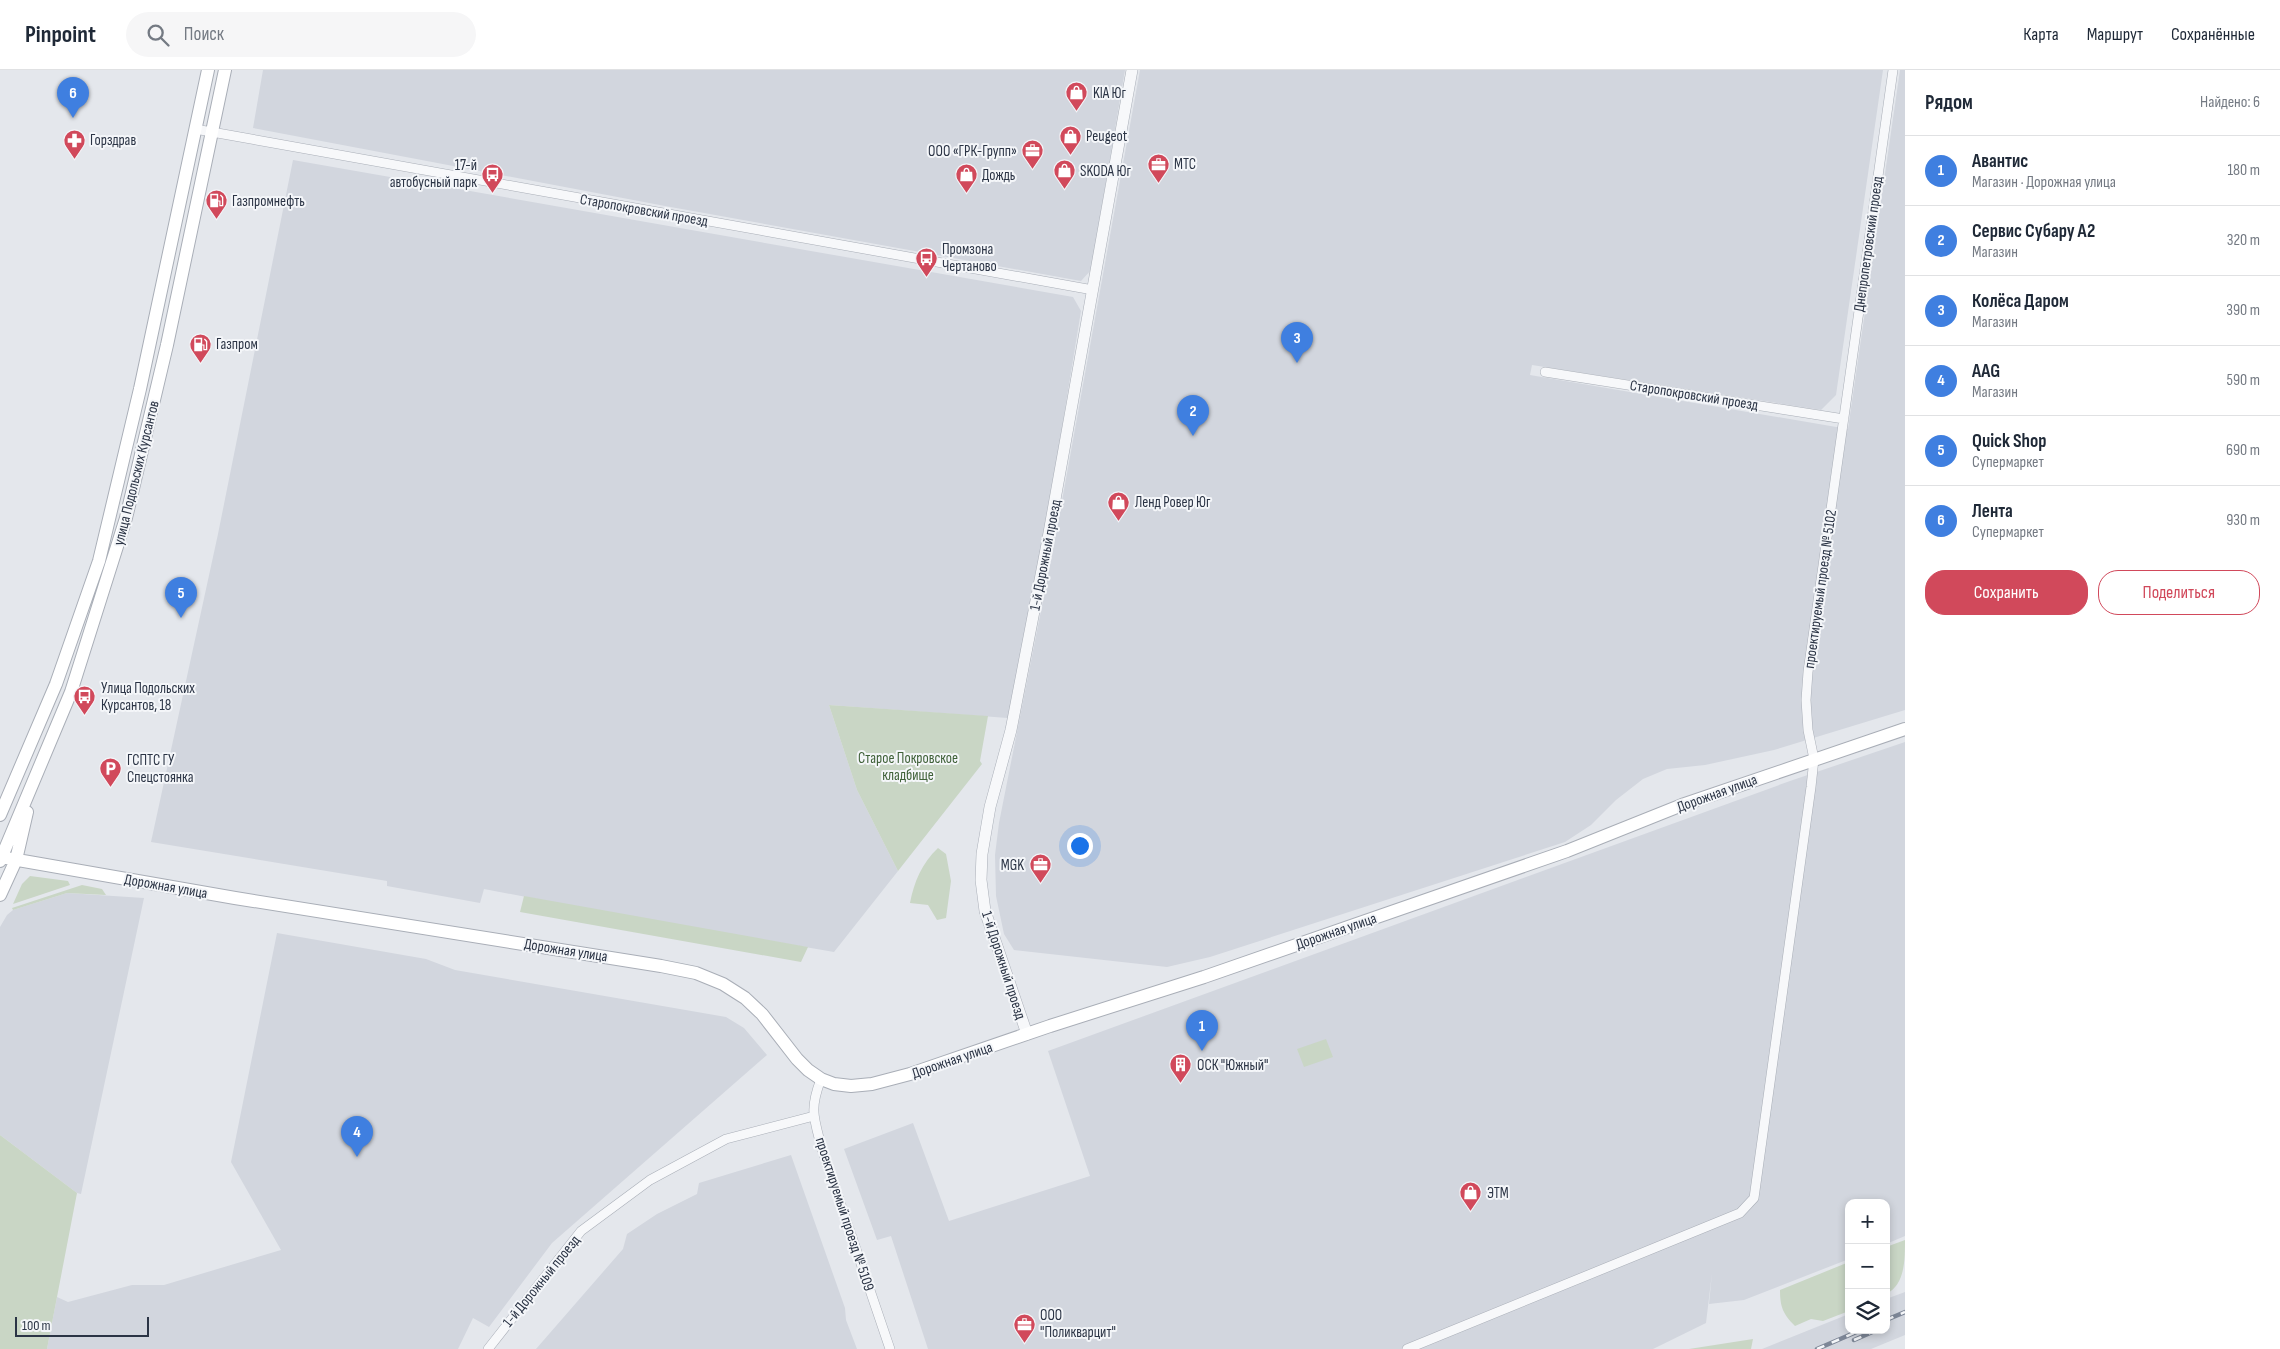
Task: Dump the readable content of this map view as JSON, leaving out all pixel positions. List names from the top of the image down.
{
  "streets": {
    "main road": ["улица Подольских Курсантов", "Дорожная улица"],
    "street": [
      "Старопокровский проезд",
      "Днепропетровский проезд",
      "1-й Дорожный проезд",
      "проектируемый проезд № 5102",
      "проектируемый проезд № 5109"
    ]
  },
  "crossings": [
    ["Старопокровский проезд", "Днепропетровский проезд"],
    ["Старопокровский проезд", "улица Подольских Курсантов"],
    ["Старопокровский проезд", "1-й Дорожный проезд"],
    ["Старопокровский проезд", "проектируемый проезд № 5102"],
    ["Днепропетровский проезд", "проектируемый проезд № 5102"],
    ["улица Подольских Курсантов", "Дорожная улица"],
    ["1-й Дорожный проезд", "Дорожная улица"],
    ["1-й Дорожный проезд", "проектируемый проезд № 5109"],
    ["проектируемый проезд № 5102", "Дорожная улица"],
    ["Дорожная улица", "проектируемый проезд № 5109"]
  ],
  "parks": ["Старое Покровское кладбище"],
  "places": {
    "shop": [
      "KIA Юг",
      "Peugeot",
      "SKODA Юг",
      "Дождь",
      "Ленд Ровер Юг",
      "ЭТМ"
    ],
    "pharmacy": ["Горздрав"],
    "office": [
      "ООО «ГРК-Групп»",
      "МТС",
      "MGK",
      "ООО \"Поликварцит\""
    ],
    "bus stop": ["17-й автобусный парк", "Промзона Чертаново", "Улица Подольских Курсантов, 18"],
    "fuel station": ["Газпромнефть", "Газпром"],
    "parking": ["ГСПТС ГУ Спецстоянка"],
    "building": ["ОСК \"Южный\""]
  },
  "scale_bar": "100 m",
  "page": {
    "header": "Pinpoint",
    "search": "Поиск",
    "nav": ["Карта", "Маршрут", "Сохранённые"],
    "heading": ["Рядом", "Найдено: 6"],
    "pins": [
      "6",
      "3",
      "2",
      "5",
      "1",
      "4"
    ],
    "list": [
      {
        "mark": "1",
        "name": "Авантис",
        "note": "Магазин · Дорожная улица",
        "value": "180 m"
      },
      {
        "mark": "2",
        "name": "Сервис Субару А2",
        "note": "Магазин",
        "value": "320 m"
      },
      {
        "mark": "3",
        "name": "Колёса Даром",
        "note": "Магазин",
        "value": "390 m"
      },
      {
        "mark": "4",
        "name": "AAG",
        "note": "Магазин",
        "value": "590 m"
      },
      {
        "mark": "5",
        "name": "Quick Shop",
        "note": "Супермаркет",
        "value": "690 m"
      },
      {
        "mark": "6",
        "name": "Лента",
        "note": "Супермаркет",
        "value": "930 m"
      }
    ],
    "buttons": ["Сохранить", "Поделиться"],
    "map_buttons": ["+", "−"],
    "scale": "100 m"
  }
}
